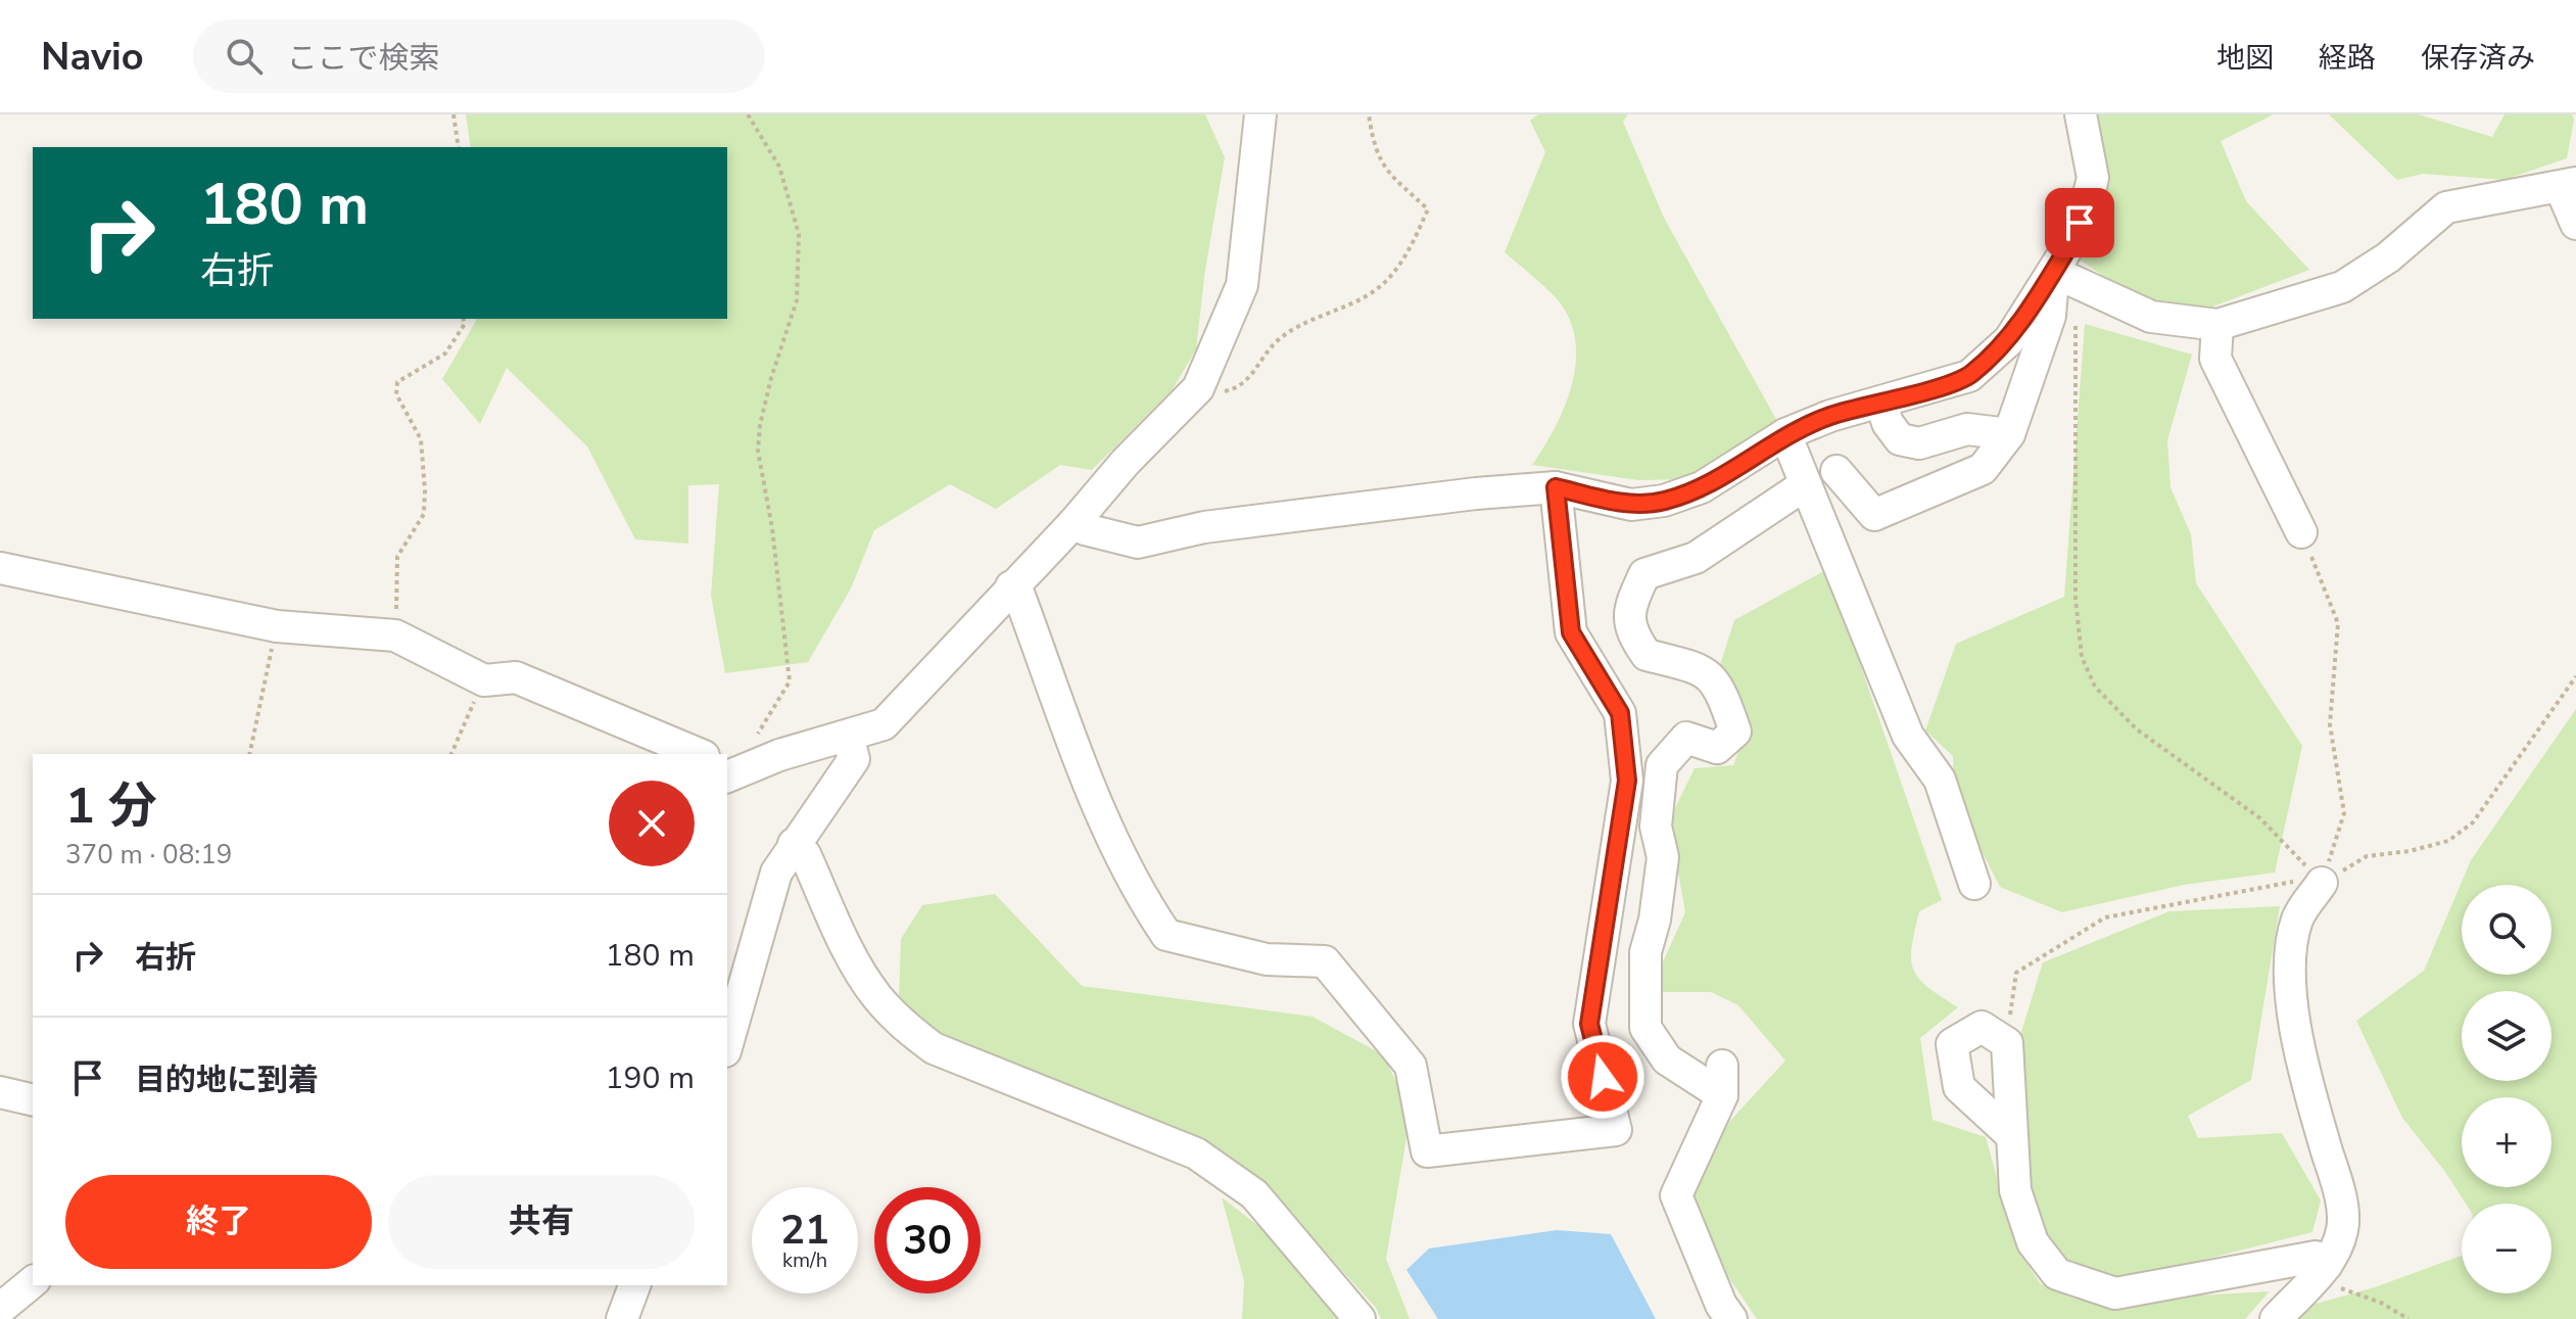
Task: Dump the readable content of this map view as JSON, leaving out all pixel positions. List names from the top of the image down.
{
  "page": {
    "header": "Navio",
    "search": "ここで検索",
    "nav": ["地図", "経路", "保存済み"],
    "turn": ["180 m", "右折"],
    "heading": ["1 分", "370 m · 08:19"],
    "map_buttons": ["+", "−"],
    "list": [
      {
        "name": "右折",
        "value": "180 m"
      },
      {
        "name": "目的地に到着",
        "value": "190 m"
      }
    ],
    "buttons": ["終了", "共有"],
    "speed": "21 km/h",
    "limit": "30"
  }
}
